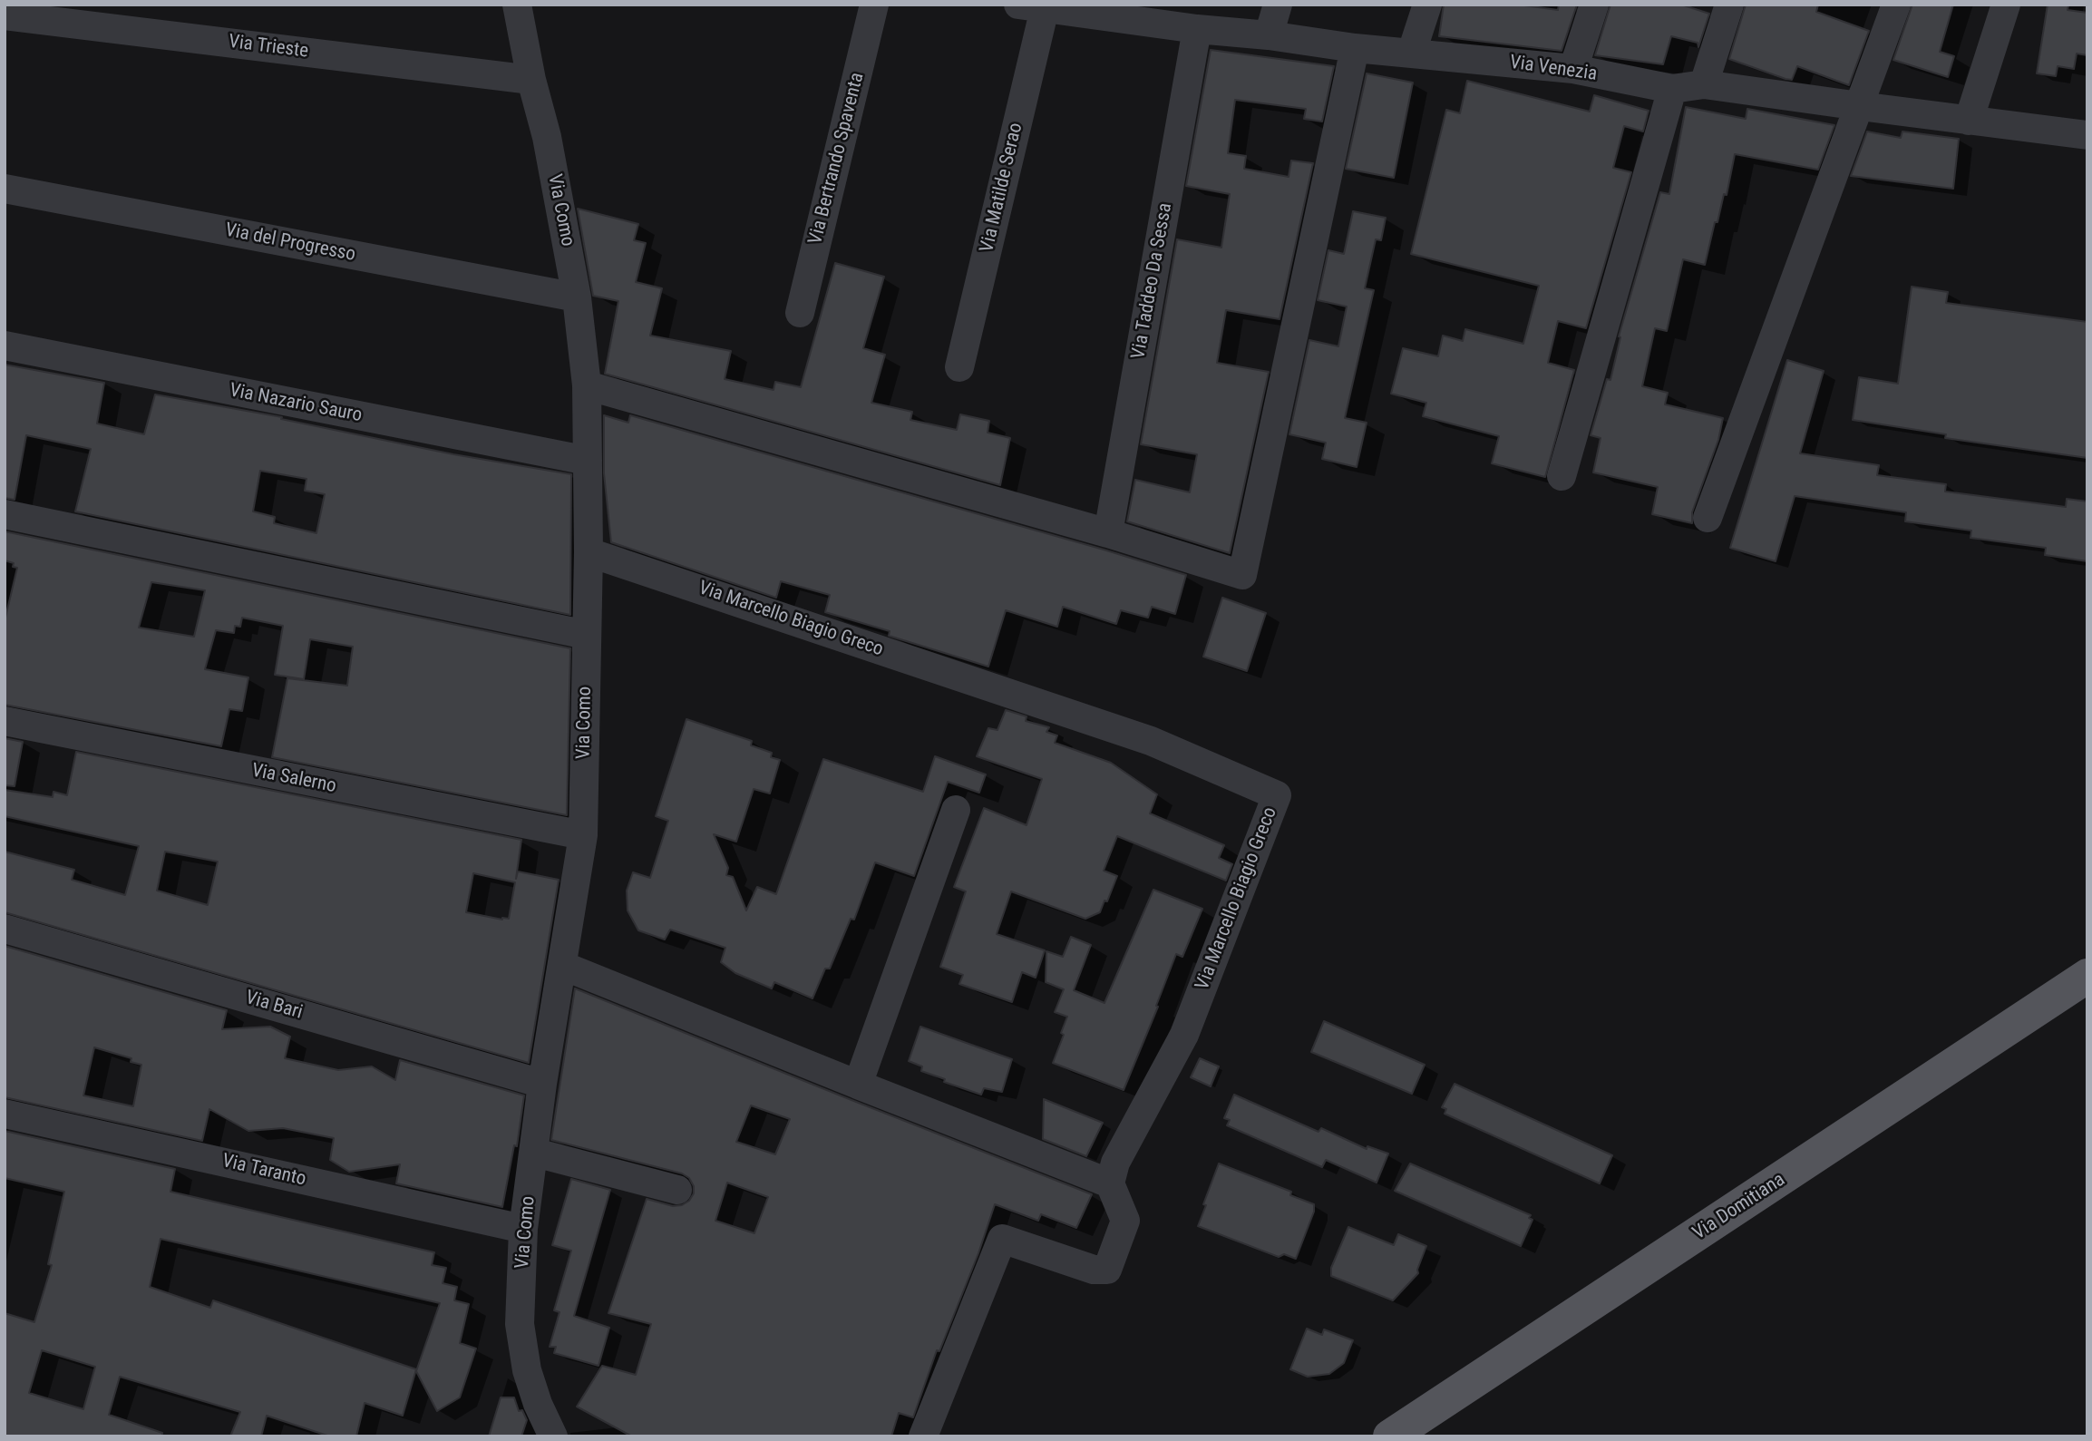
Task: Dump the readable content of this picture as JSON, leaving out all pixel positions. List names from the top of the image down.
{
  "streets": {
    "main road": ["Via Domitiana"],
    "street": [
      "Via Trieste",
      "Via Venezia",
      "Via Bertrando Spaventa",
      "Via Matilde Serao",
      "Via Como",
      "Via del Progresso",
      "Via Taddeo Da Sessa",
      "Via Nazario Sauro",
      "Via Marcello Biagio Greco",
      "Via Salerno",
      "Via Bari",
      "Via Taranto"
    ]
  },
  "crossings": [
    ["Via Trieste", "Via Como"],
    ["Via Venezia", "Via Matilde Serao"],
    ["Via Venezia", "Via Taddeo Da Sessa"],
    ["Via Como", "Via del Progresso"],
    ["Via Como", "Via Nazario Sauro"],
    ["Via Como", "Via Marcello Biagio Greco"],
    ["Via Como", "Via Salerno"],
    ["Via Como", "Via Bari"],
    ["Via Como", "Via Taranto"]
  ]
}
